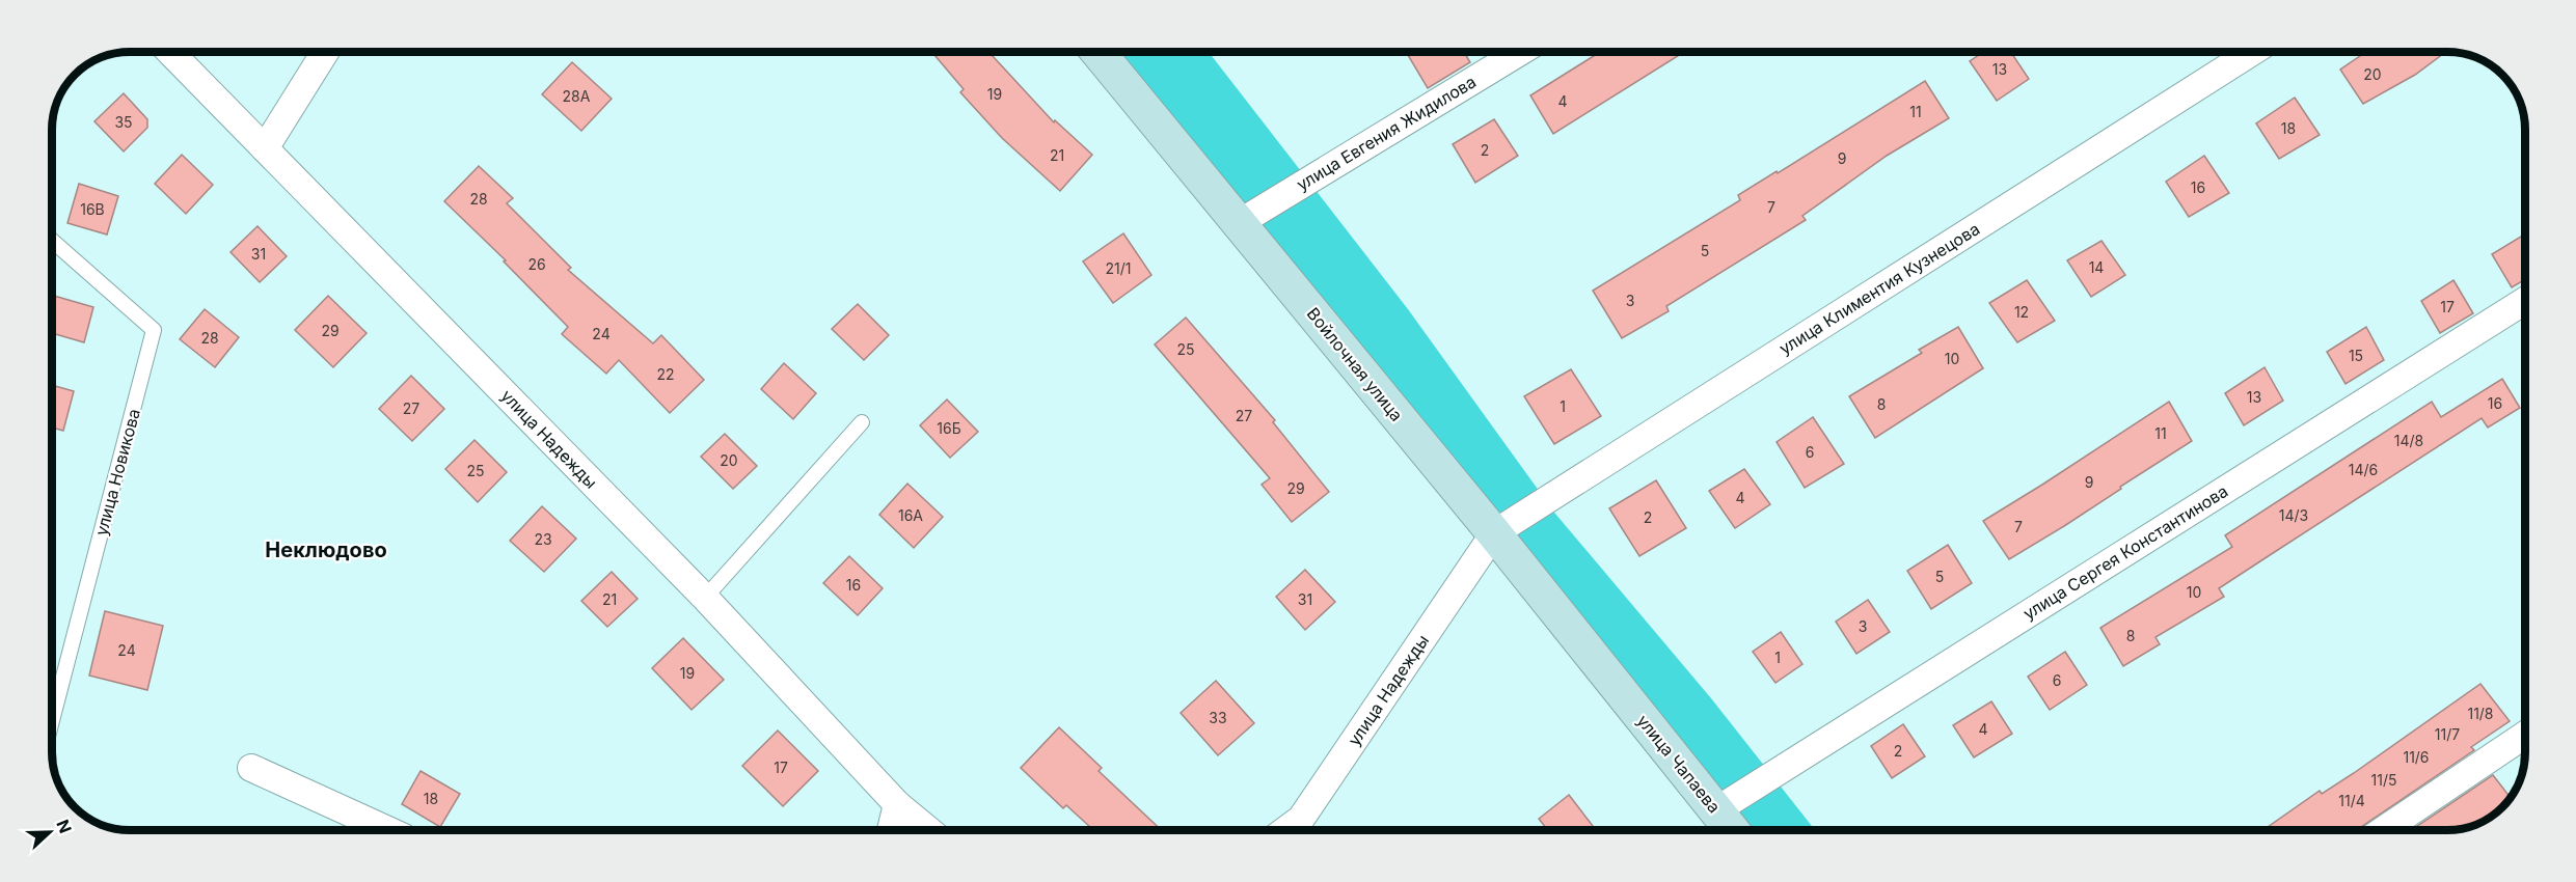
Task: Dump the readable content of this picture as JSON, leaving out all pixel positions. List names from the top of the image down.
{
  "streets": {
    "street": [
      "улица Евгения Жидилова",
      "улица Климентия Кузнецова",
      "Войлочная улица",
      "улица Надежды",
      "улица Сергея Константинова",
      "улица Чапаева"
    ],
    "lane": ["улица Новикова"]
  },
  "crossings": [
    ["улица Евгения Жидилова", "Войлочная улица"],
    ["улица Климентия Кузнецова", "Войлочная улица"],
    ["улица Климентия Кузнецова", "улица Надежды"],
    ["Войлочная улица", "улица Надежды"],
    ["Войлочная улица", "улица Чапаева"],
    ["улица Сергея Константинова", "улица Чапаева"]
  ],
  "districts": ["Неклюдово"],
  "house_numbers": [
    "13",
    "20",
    "19",
    "28А",
    "4",
    "11",
    "35",
    "18",
    "2",
    "21",
    "9",
    "16",
    "28",
    "7",
    "16В",
    "5",
    "31",
    "26",
    "14",
    "21/1",
    "3",
    "17",
    "12",
    "29",
    "24",
    "28",
    "25",
    "15",
    "10",
    "22",
    "13",
    "16",
    "8",
    "1",
    "27",
    "27",
    "16Б",
    "11",
    "14/8",
    "6",
    "20",
    "14/6",
    "25",
    "9",
    "29",
    "4",
    "16А",
    "14/3",
    "2",
    "7",
    "23",
    "5",
    "16",
    "10",
    "21",
    "31",
    "3",
    "8",
    "24",
    "1",
    "19",
    "6",
    "11/8",
    "33",
    "4",
    "11/7",
    "2",
    "11/6",
    "17",
    "11/5",
    "18",
    "11/4"
  ],
  "north": "right"
}
